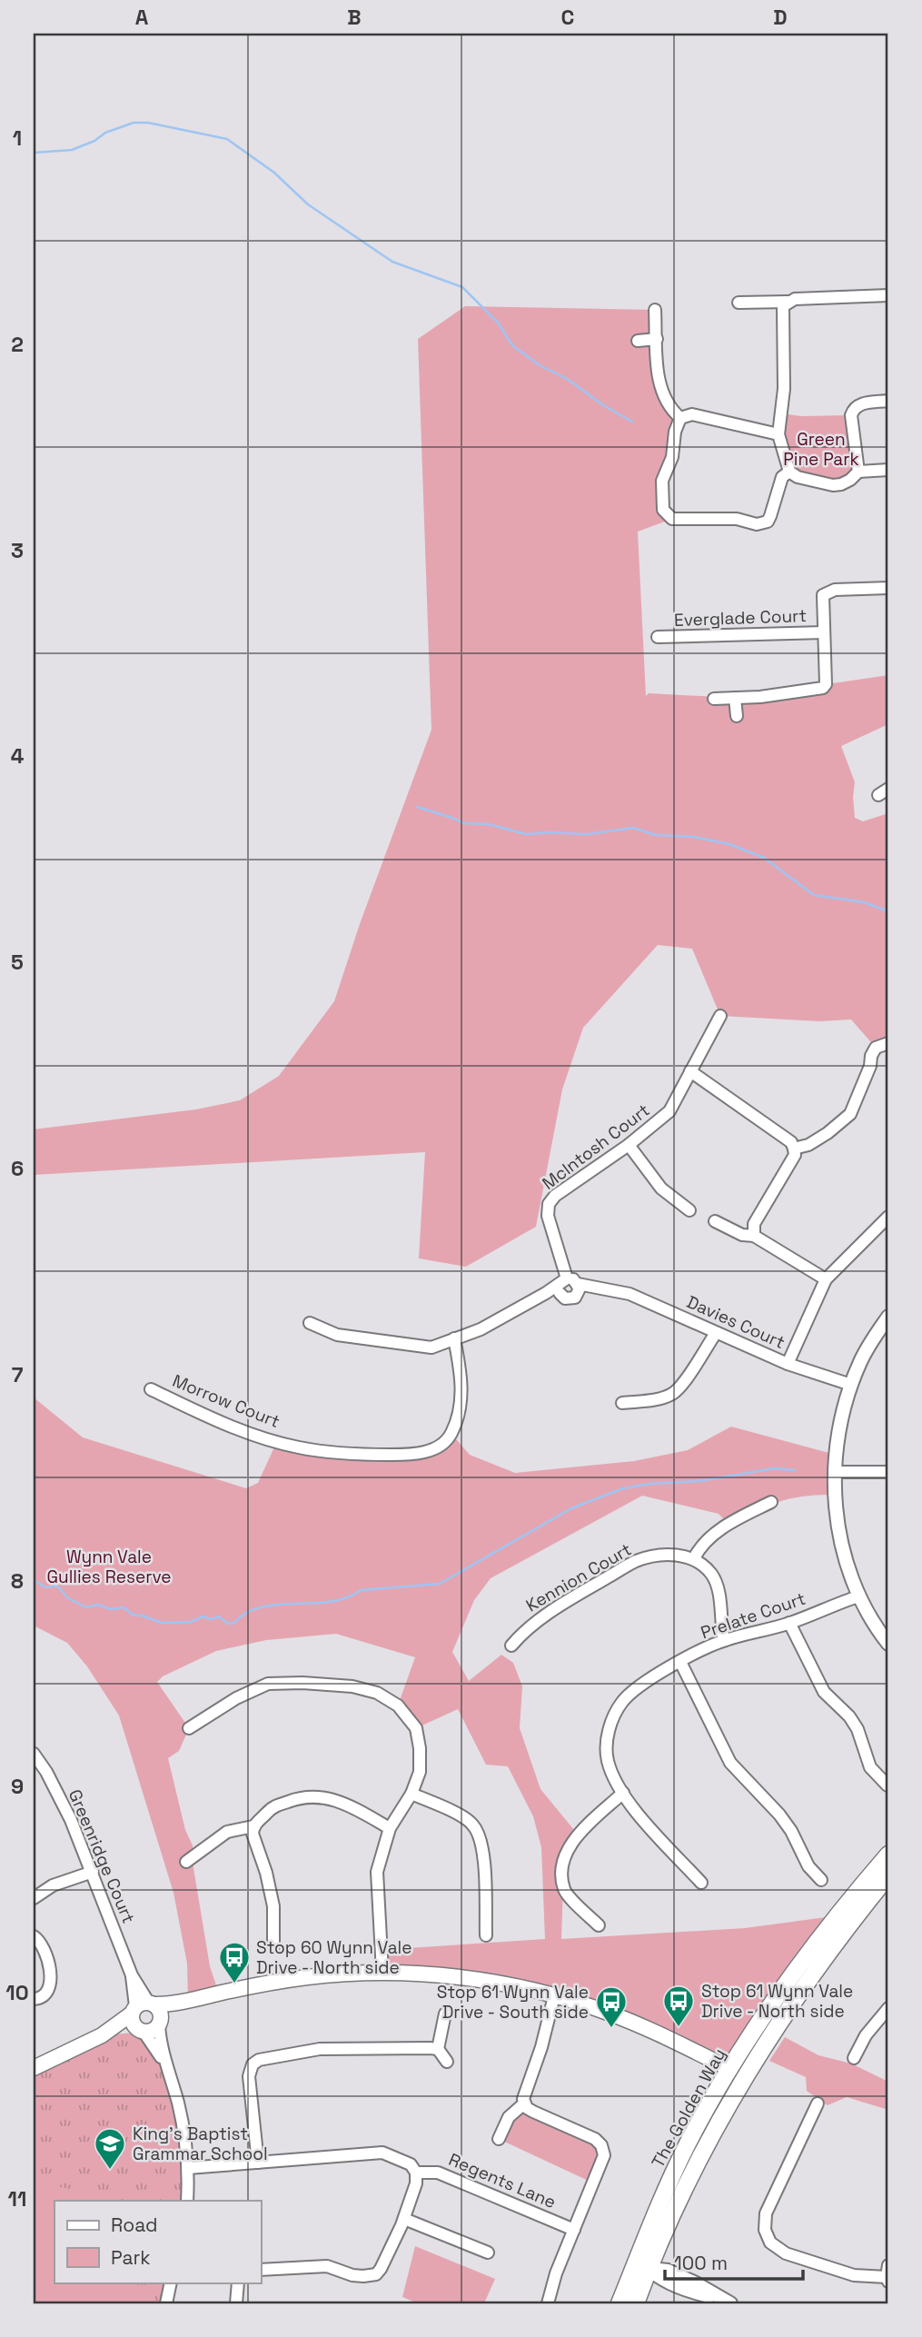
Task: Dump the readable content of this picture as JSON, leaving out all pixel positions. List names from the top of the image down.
{
  "streets": {
    "main road": ["The Golden Way"],
    "street": [
      "Everglade Court",
      "McIntosh Court",
      "Davies Court",
      "Morrow Court",
      "Kennion Court",
      "Prelate Court",
      "Greenridge Court",
      "Regents Lane"
    ]
  },
  "crossings": [
    ["McIntosh Court", "Davies Court"]
  ],
  "parks": ["Green Pine Park", "Wynn Vale Gullies Reserve"],
  "places": {
    "bus stop": ["Stop 60 Wynn Vale Drive - North side", "Stop 61 Wynn Vale Drive - North side", "Stop 61 Wynn Vale Drive - South side"],
    "school or university": ["King's Baptist Grammar School"]
  },
  "legend": ["Road", "Park"],
  "scale_bar": "100 m",
  "grid": {
    "columns": [
      "A",
      "B",
      "C",
      "D"
    ],
    "rows": [
      "1",
      "2",
      "3",
      "4",
      "5",
      "6",
      "7",
      "8",
      "9",
      "10",
      "11"
    ]
  }
}
